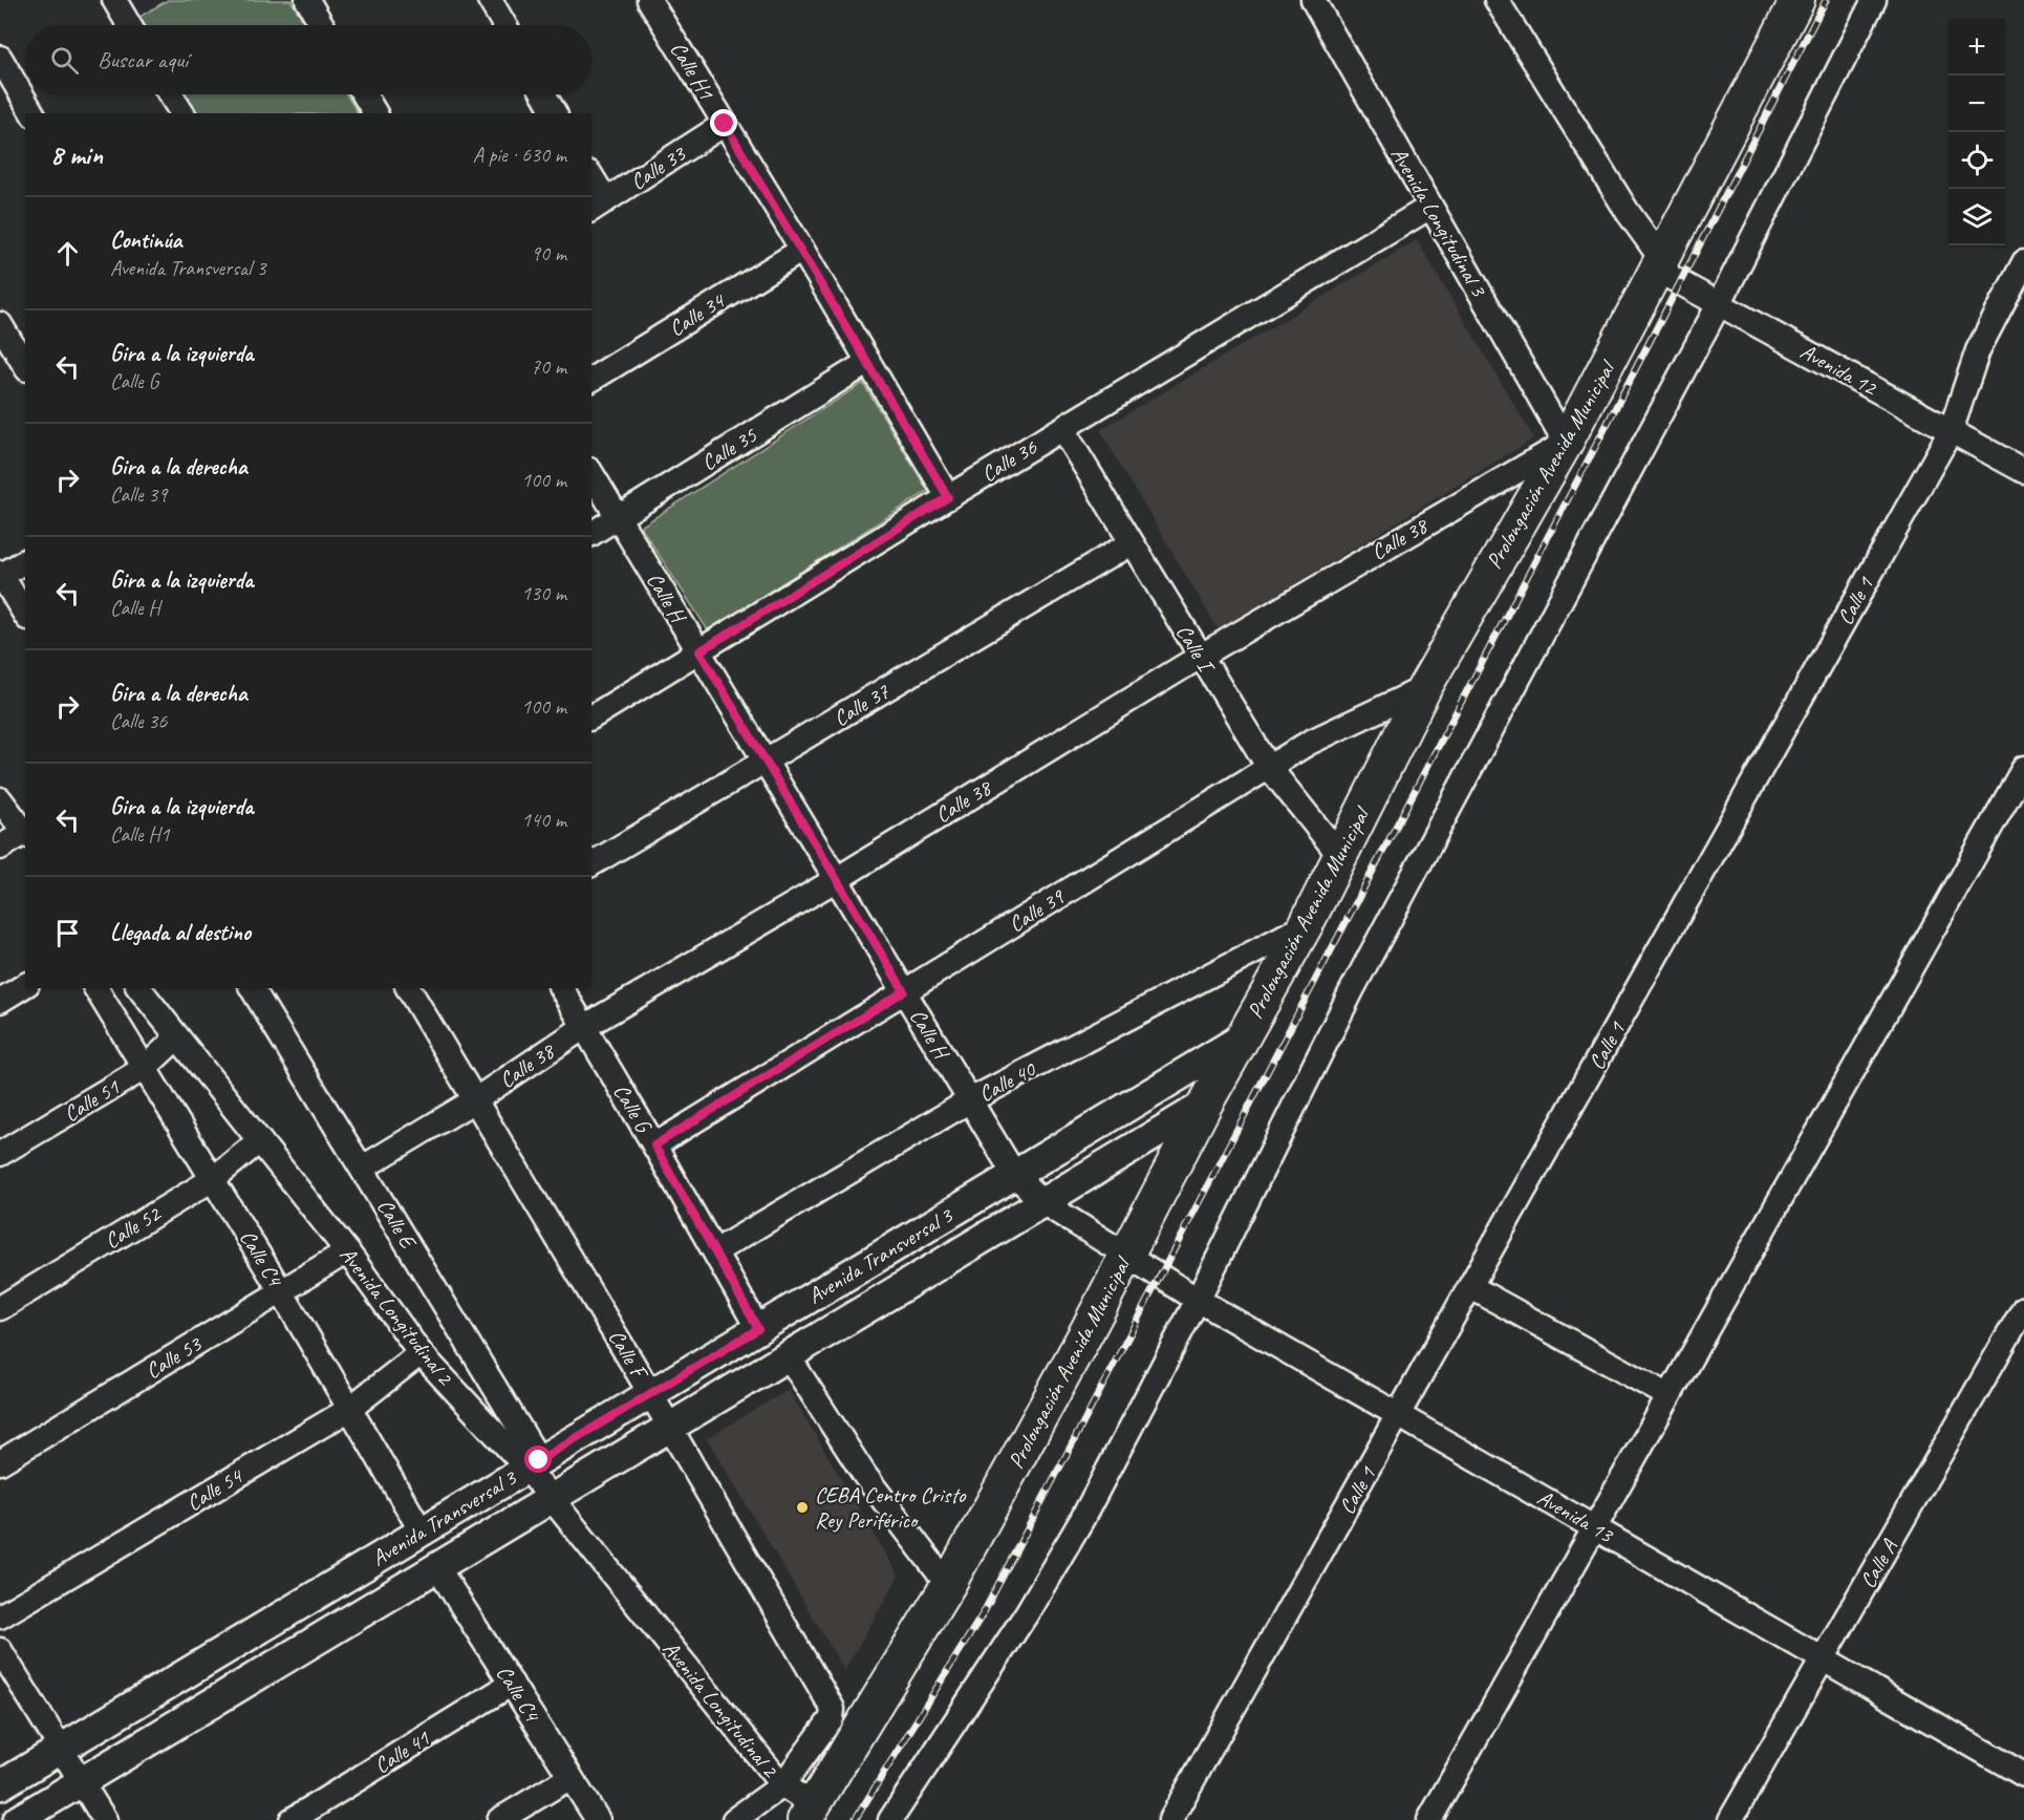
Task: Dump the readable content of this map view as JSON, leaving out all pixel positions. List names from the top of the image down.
{
  "streets": {
    "main road": ["Prolongación Avenida Municipal"],
    "street": [
      "Calle H1",
      "Calle 33",
      "Avenida Longitudinal 3",
      "Calle 34",
      "Avenida 12",
      "Calle 35",
      "Calle 36",
      "Calle 38",
      "Calle H",
      "Calle 1",
      "Calle I",
      "Calle 37",
      "Calle 39",
      "Calle 40",
      "Calle 51",
      "Calle G",
      "Calle E",
      "Calle 52",
      "Avenida Transversal 3",
      "Calle C4",
      "Avenida Longitudinal 2",
      "Calle F",
      "Calle 53",
      "Calle 54",
      "Avenida 13",
      "Calle A",
      "Calle 41"
    ]
  },
  "crossings": [
    ["Calle H1", "Calle 33"],
    ["Calle H1", "Calle 34"],
    ["Calle H1", "Calle 35"],
    ["Calle H1", "Calle 36"],
    ["Avenida Longitudinal 3", "Calle 36"],
    ["Avenida Longitudinal 3", "Prolongación Avenida Municipal"],
    ["Avenida Longitudinal 3", "Calle 38"],
    ["Avenida 12", "Prolongación Avenida Municipal"],
    ["Avenida 12", "Calle 1"],
    ["Calle 35", "Calle H"],
    ["Calle 36", "Calle H"],
    ["Calle 36", "Calle I"],
    ["Prolongación Avenida Municipal", "Calle 38"],
    ["Prolongación Avenida Municipal", "Calle H"],
    ["Prolongación Avenida Municipal", "Calle I"],
    ["Prolongación Avenida Municipal", "Calle 39"],
    ["Prolongación Avenida Municipal", "Calle 40"],
    ["Prolongación Avenida Municipal", "Avenida Transversal 3"],
    ["Prolongación Avenida Municipal", "Avenida Longitudinal 2"],
    ["Prolongación Avenida Municipal", "Avenida 13"],
    ["Calle 38", "Calle H"],
    ["Calle 38", "Calle I"],
    ["Calle 38", "Calle G"],
    ["Calle 38", "Calle E"],
    ["Calle 38", "Calle F"],
    ["Calle H", "Calle 37"],
    ["Calle H", "Calle 39"],
    ["Calle H", "Calle 40"],
    ["Calle H", "Avenida Transversal 3"],
    ["Calle H", "Avenida 13"],
    ["Calle 1", "Avenida 13"],
    ["Calle I", "Calle 37"],
    ["Calle I", "Calle 39"],
    ["Calle 39", "Calle G"],
    ["Calle 40", "Calle G"],
    ["Calle 51", "Calle C4"],
    ["Calle 51", "Avenida Longitudinal 2"],
    ["Calle G", "Avenida Transversal 3"],
    ["Calle E", "Avenida Transversal 3"],
    ["Calle E", "Avenida Longitudinal 2"],
    ["Calle 52", "Calle C4"],
    ["Calle 52", "Avenida Longitudinal 2"],
    ["Avenida Transversal 3", "Calle C4"],
    ["Avenida Transversal 3", "Avenida Longitudinal 2"],
    ["Avenida Transversal 3", "Calle F"],
    ["Calle C4", "Calle 53"],
    ["Calle C4", "Calle 54"],
    ["Calle C4", "Calle 41"],
    ["Avenida Longitudinal 2", "Calle F"],
    ["Avenida Longitudinal 2", "Calle 53"],
    ["Avenida Longitudinal 2", "Calle 54"],
    ["Avenida 13", "Calle A"]
  ],
  "places": ["CEBA Centro Cristo Rey Periférico"],
  "page": {
    "map_buttons": ["+", "−"],
    "search": "Buscar aquí",
    "heading": ["8 min", "A pie · 630 m"],
    "list": [
      ["Continúa", "Avenida Transversal 3", "90 m"],
      ["Gira a la izquierda", "Calle G", "70 m"],
      ["Gira a la derecha", "Calle 39", "100 m"],
      ["Gira a la izquierda", "Calle H", "130 m"],
      ["Gira a la derecha", "Calle 36", "100 m"],
      ["Gira a la izquierda", "Calle H1", "140 m"],
      "Llegada al destino"
    ]
  }
}
